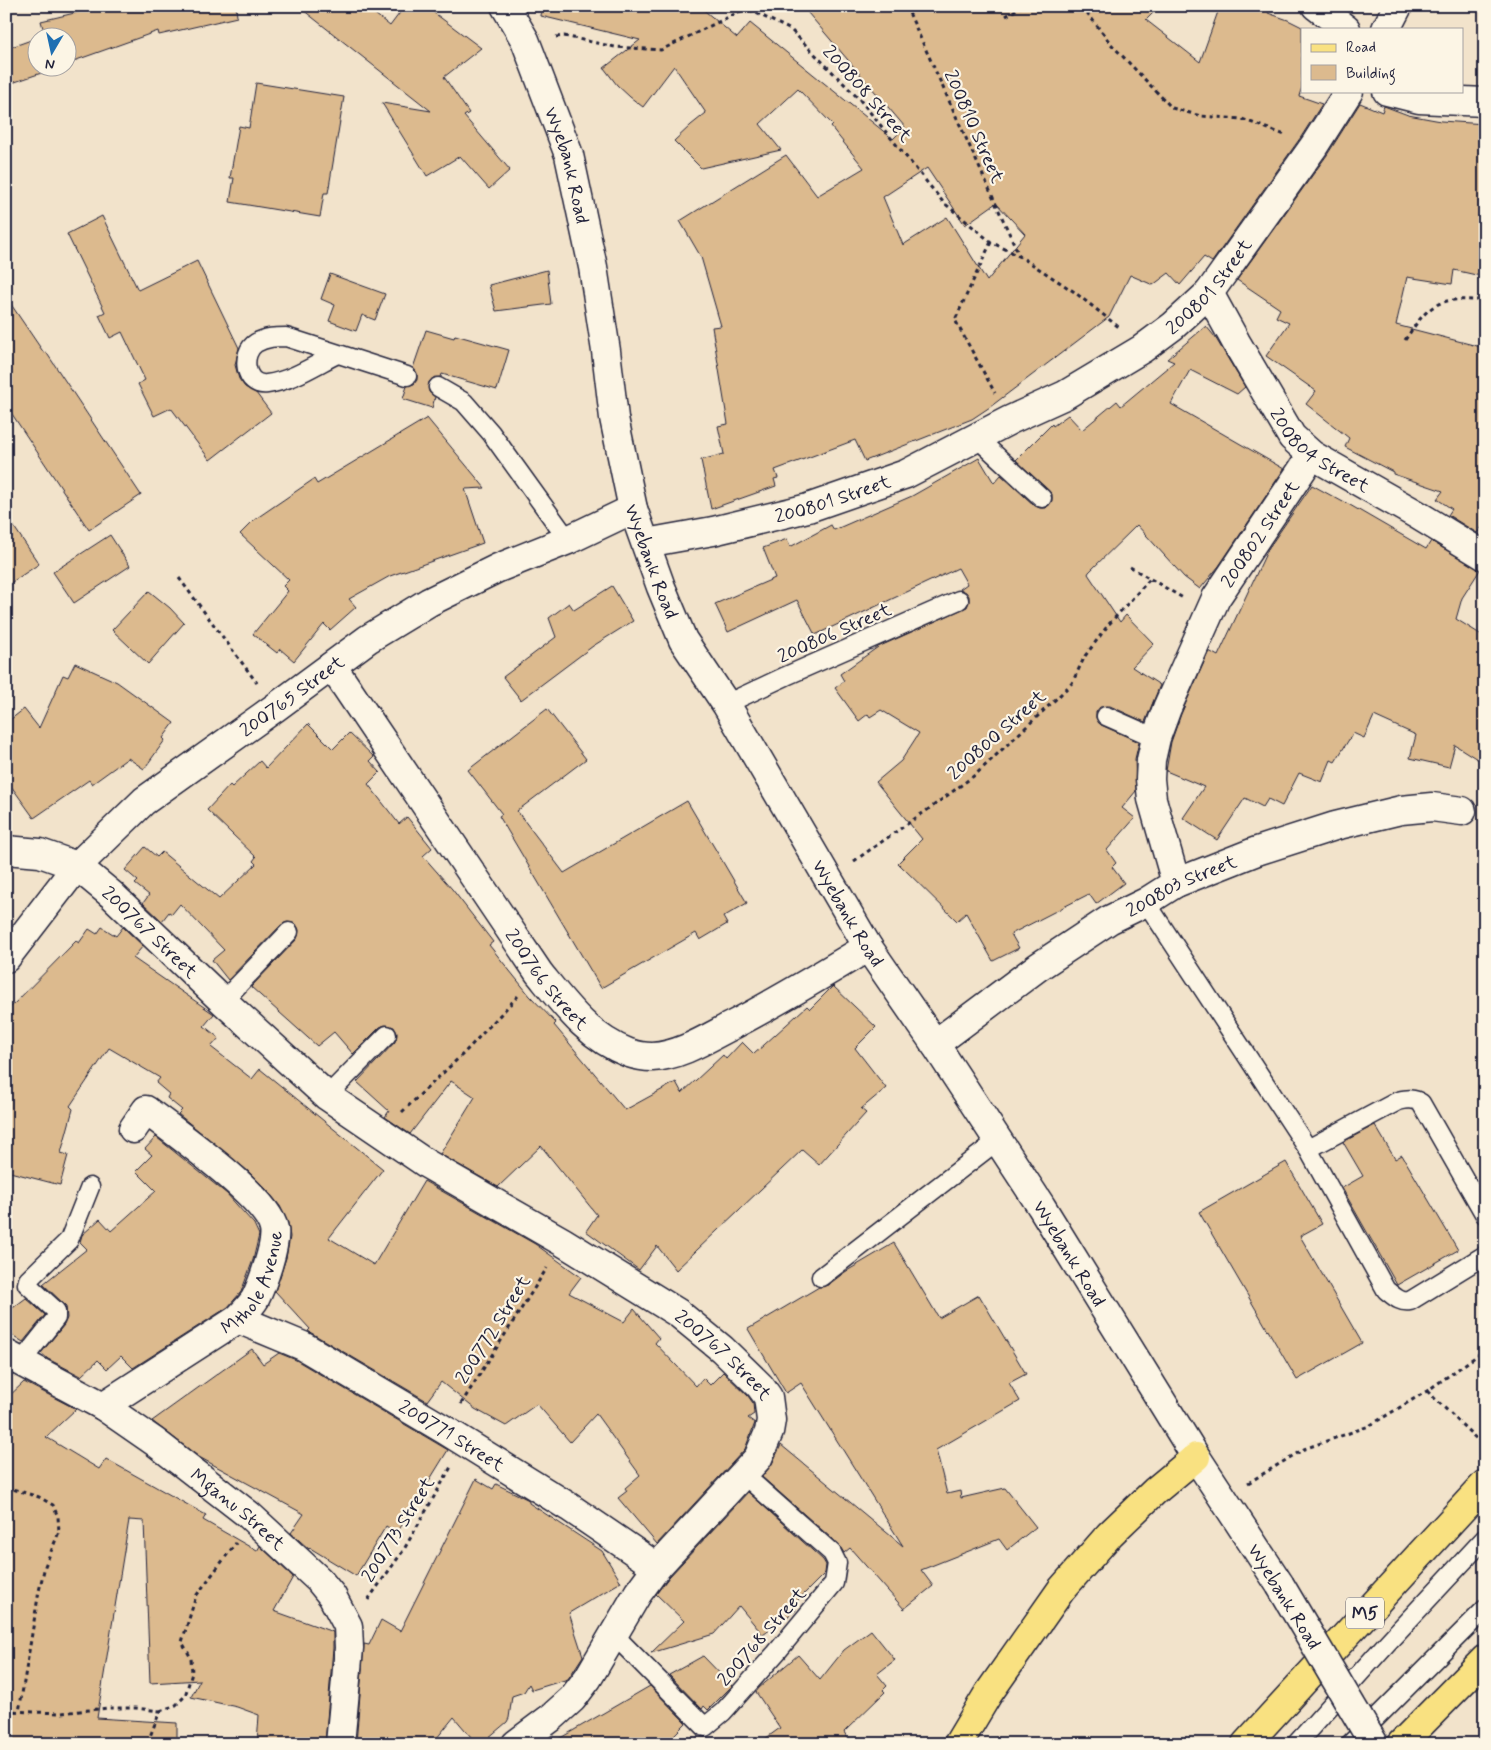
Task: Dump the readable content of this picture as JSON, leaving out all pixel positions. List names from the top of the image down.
{
  "streets": {
    "main road": ["M5"],
    "street": [
      "Wyebank Road",
      "200801 Street",
      "200804 Street",
      "200802 Street",
      "200765 Street",
      "200803 Street",
      "200767 Street",
      "200766 Street",
      "Mthole Avenue",
      "200771 Street",
      "Mganu Street"
    ],
    "lane": ["200806 Street", "200768 Street"],
    "path": [
      "200808 Street",
      "200810 Street",
      "200800 Street",
      "200772 Street",
      "200773 Street"
    ]
  },
  "crossings": [
    ["200808 Street", "200810 Street"],
    ["200808 Street", "Wyebank Road"],
    ["200808 Street", "200801 Street"],
    ["Wyebank Road", "200801 Street"],
    ["Wyebank Road", "200806 Street"],
    ["Wyebank Road", "200765 Street"],
    ["Wyebank Road", "200800 Street"],
    ["Wyebank Road", "200803 Street"],
    ["Wyebank Road", "200766 Street"],
    ["200801 Street", "200804 Street"],
    ["200804 Street", "200802 Street"],
    ["200802 Street", "200803 Street"],
    ["200765 Street", "200767 Street"],
    ["200765 Street", "200766 Street"],
    ["200767 Street", "200772 Street"],
    ["200767 Street", "200771 Street"],
    ["200767 Street", "200768 Street"],
    ["Mthole Avenue", "200771 Street"],
    ["Mthole Avenue", "Mganu Street"],
    ["200772 Street", "200771 Street"],
    ["200772 Street", "200773 Street"],
    ["200771 Street", "200773 Street"],
    ["Mganu Street", "200773 Street"]
  ],
  "legend": ["Road", "Building"],
  "north": "bottom"
}
